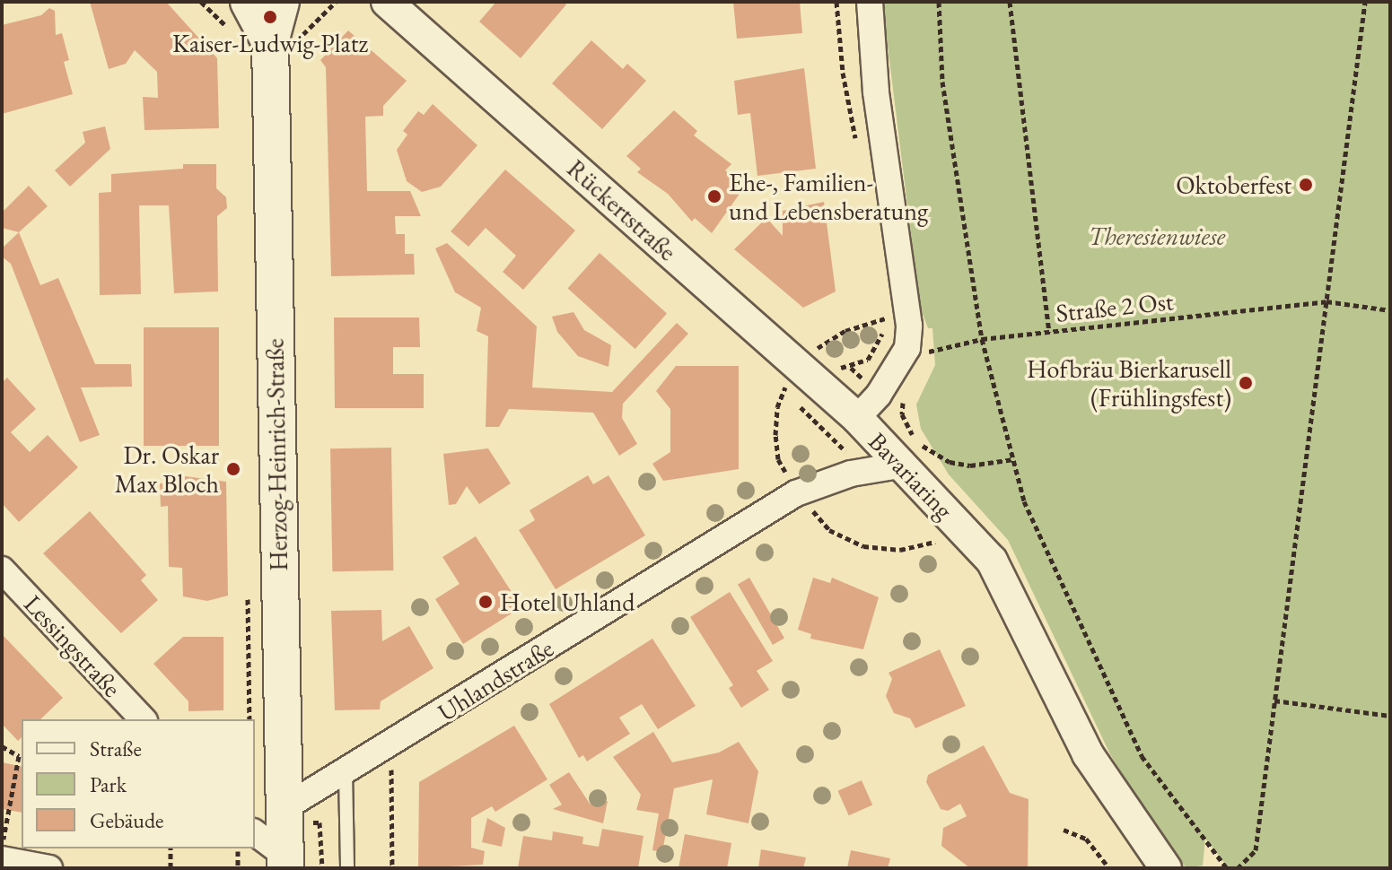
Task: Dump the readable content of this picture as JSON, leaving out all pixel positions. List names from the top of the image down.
{
  "streets": {
    "main road": ["Herzog-Heinrich-Straße"],
    "street": [
      "Rückertstraße",
      "Bavariaring",
      "Lessingstraße",
      "Uhlandstraße"
    ],
    "path": ["Straße 2 Ost"]
  },
  "crossings": [
    ["Rückertstraße", "Bavariaring"],
    ["Straße 2 Ost", "Bavariaring"],
    ["Herzog-Heinrich-Straße", "Uhlandstraße"],
    ["Bavariaring", "Uhlandstraße"]
  ],
  "parks": ["Theresienwiese"],
  "places": [
    "Kaiser-Ludwig-Platz",
    "Oktoberfest",
    "Ehe-, Familien- und Lebensberatung",
    "Hofbräu Bierkarusell (Frühlingsfest)",
    "Dr. Oskar Max Bloch",
    "Hotel Uhland"
  ],
  "legend": ["Straße", "Park", "Gebäude"]
}
